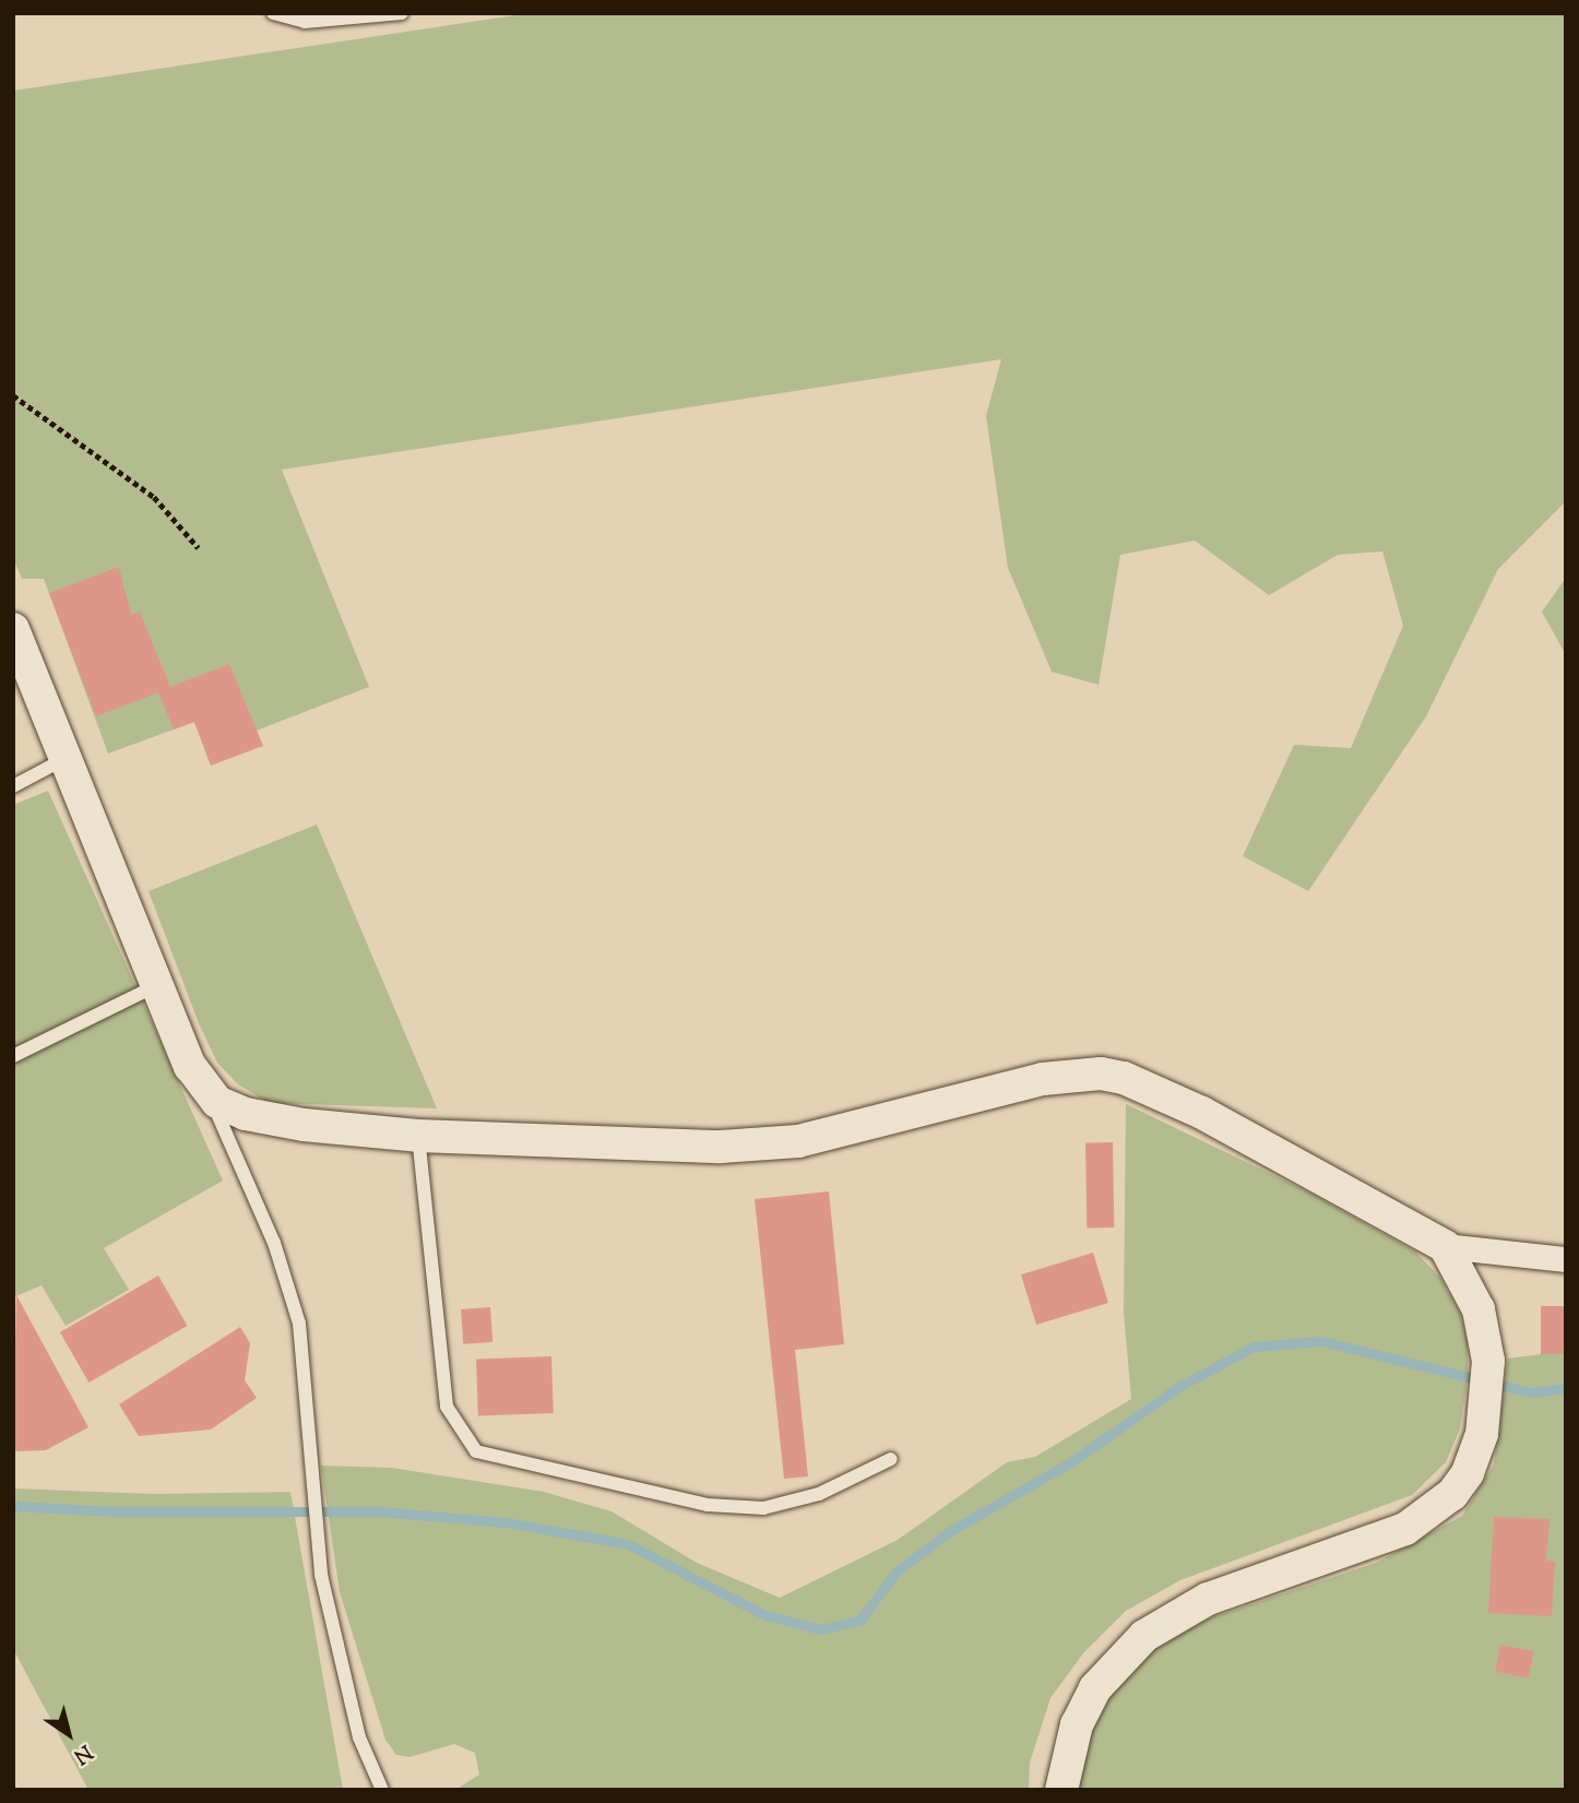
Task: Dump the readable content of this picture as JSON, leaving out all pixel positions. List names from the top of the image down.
{
  "north": "bottom right"
}
